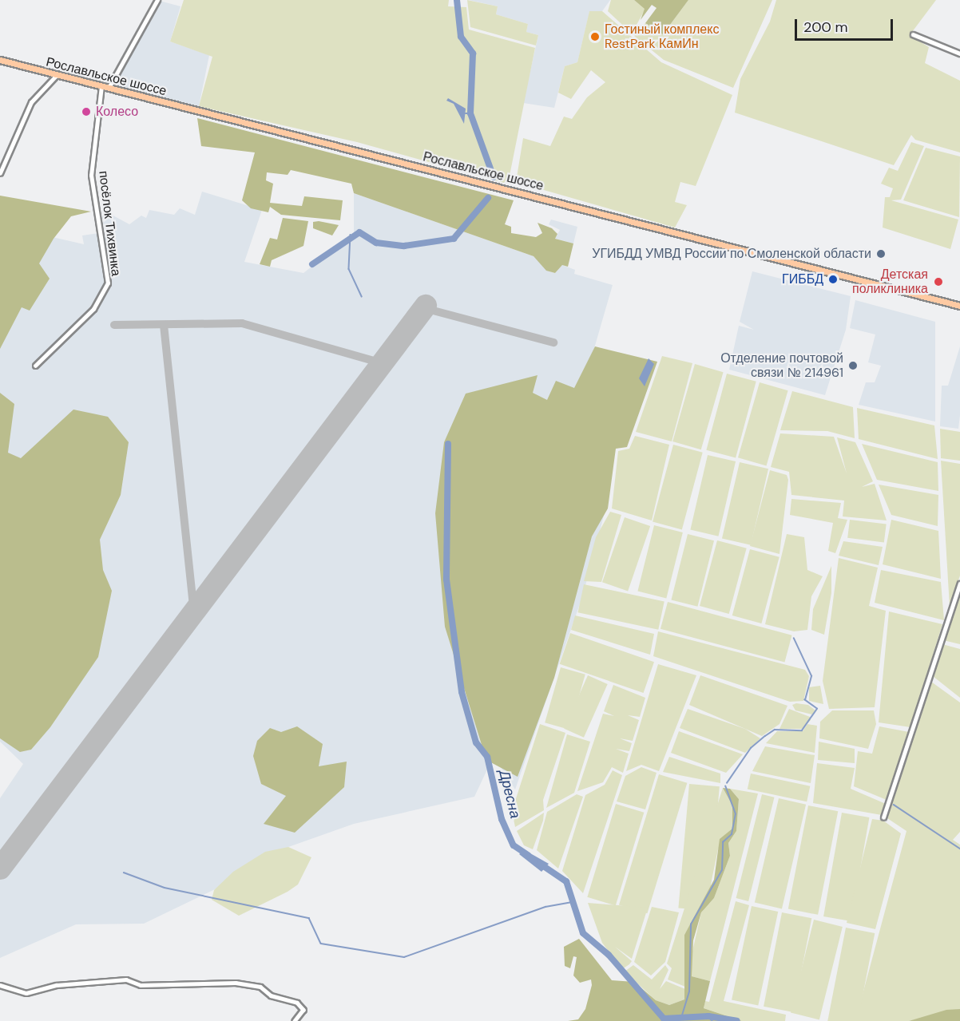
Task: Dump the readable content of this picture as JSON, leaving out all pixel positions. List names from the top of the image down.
{
  "streets": {
    "main road": ["Рославльское шоссе"],
    "street": ["посёлок Тихвинка"]
  },
  "crossings": [
    ["Рославльское шоссе", "посёлок Тихвинка"]
  ],
  "water": ["Дресна"],
  "places": [
    "Гостиный комплекс RestPark КамИн",
    "Колесо",
    "УГИБДД УМВД России по Смоленской области",
    "ГИББД",
    "Детская поликлиника",
    "Отделение почтовой связи № 214961"
  ],
  "scale_bar": "200 m"
}
